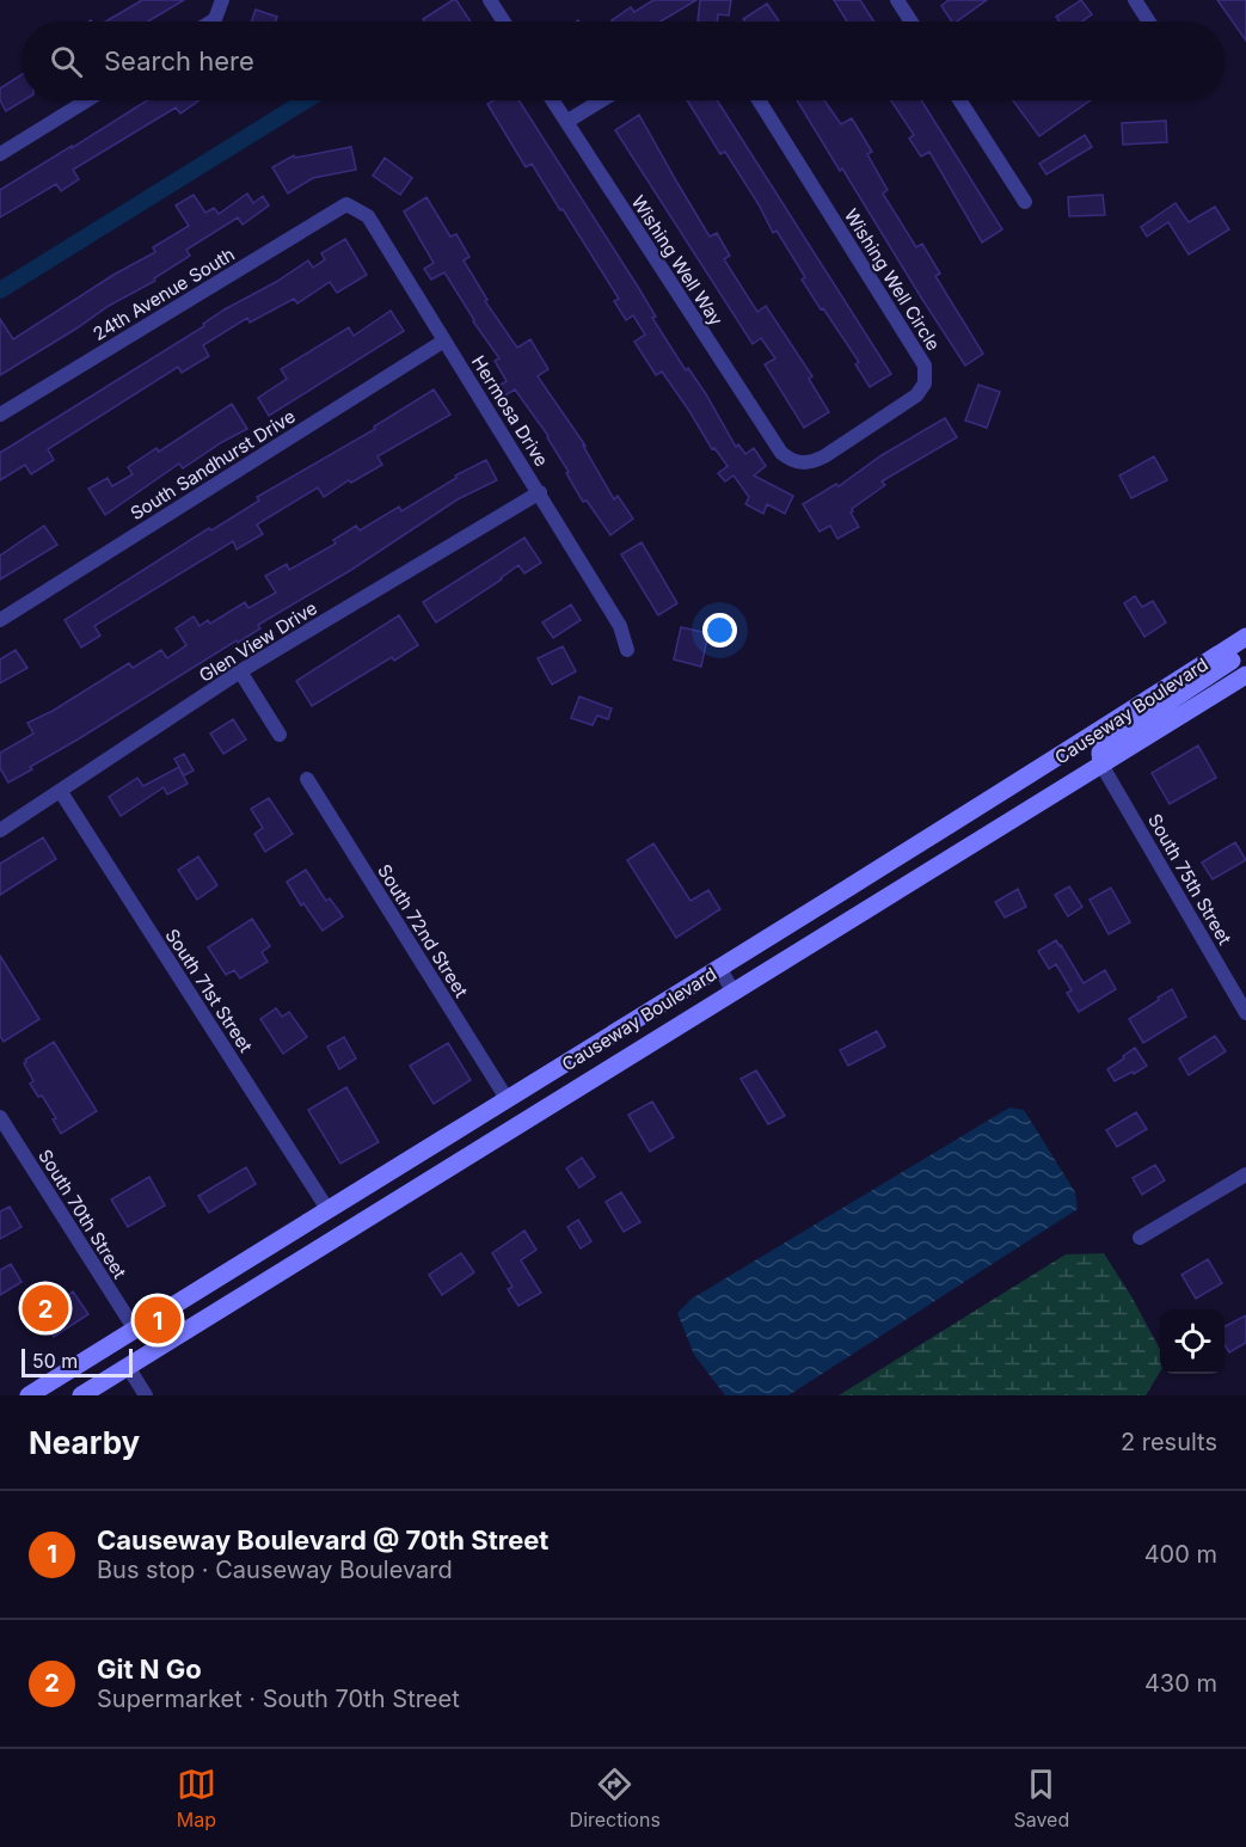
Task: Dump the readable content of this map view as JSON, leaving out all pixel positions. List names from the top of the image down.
{
  "streets": {
    "main road": ["Causeway Boulevard"],
    "street": [
      "Wishing Well Way",
      "Wishing Well Circle",
      "24th Avenue South",
      "Hermosa Drive",
      "South Sandhurst Drive",
      "Glen View Drive",
      "South 75th Street",
      "South 72nd Street",
      "South 71st Street",
      "South 70th Street"
    ]
  },
  "crossings": [
    ["Wishing Well Way", "Wishing Well Circle"],
    ["24th Avenue South", "Hermosa Drive"],
    ["Hermosa Drive", "South Sandhurst Drive"],
    ["Hermosa Drive", "Glen View Drive"],
    ["Glen View Drive", "South 71st Street"],
    ["Causeway Boulevard", "South 75th Street"],
    ["Causeway Boulevard", "South 72nd Street"],
    ["Causeway Boulevard", "South 71st Street"],
    ["Causeway Boulevard", "South 70th Street"]
  ],
  "scale_bar": "50 m",
  "page": {
    "search": "Search here",
    "pins": ["2", "1"],
    "scale": "50 m",
    "heading": ["Nearby", "2 results"],
    "list": [
      {
        "mark": "1",
        "name": "Causeway Boulevard @ 70th Street",
        "note": "Bus stop · Causeway Boulevard",
        "value": "400 m"
      },
      {
        "mark": "2",
        "name": "Git N Go",
        "note": "Supermarket · South 70th Street",
        "value": "430 m"
      }
    ],
    "nav": ["Map", "Directions", "Saved"]
  }
}
